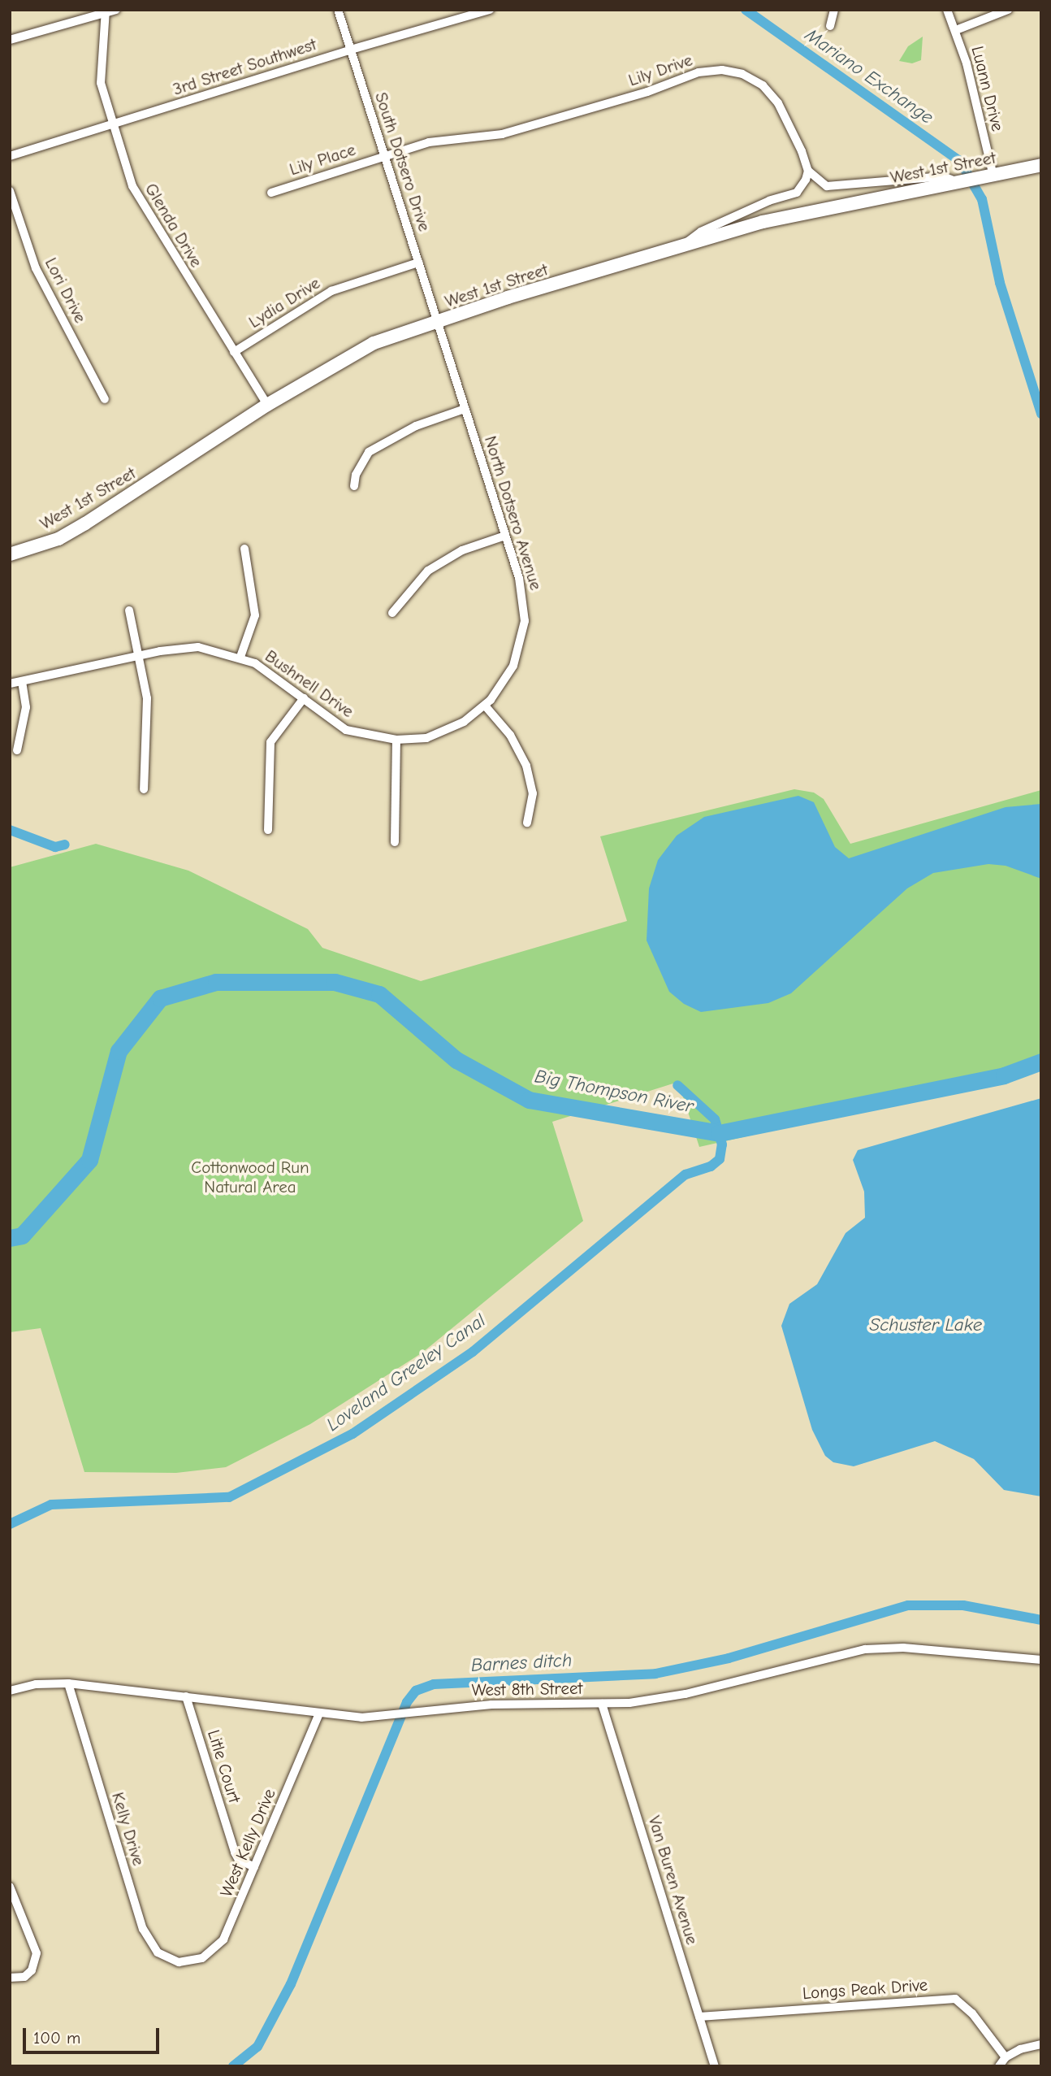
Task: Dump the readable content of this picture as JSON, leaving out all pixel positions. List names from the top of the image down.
{
  "streets": {
    "main road": ["West 1st Street"],
    "street": [
      "3rd Street Southwest",
      "Lily Drive",
      "Luann Drive",
      "Lily Place",
      "South Dotsero Drive",
      "Glenda Drive",
      "Lori Drive",
      "Lydia Drive",
      "North Dotsero Avenue",
      "Bushnell Drive",
      "West 8th Street",
      "Litle Court",
      "Kelly Drive",
      "West Kelly Drive",
      "Van Buren Avenue",
      "Longs Peak Drive"
    ]
  },
  "crossings": [
    ["3rd Street Southwest", "South Dotsero Drive"],
    ["3rd Street Southwest", "Glenda Drive"],
    ["Lily Drive", "Lily Place"],
    ["Lily Drive", "South Dotsero Drive"],
    ["Luann Drive", "West 1st Street"],
    ["Lily Place", "South Dotsero Drive"],
    ["South Dotsero Drive", "West 1st Street"],
    ["South Dotsero Drive", "Lydia Drive"],
    ["South Dotsero Drive", "North Dotsero Avenue"],
    ["West 1st Street", "Glenda Drive"],
    ["West 1st Street", "North Dotsero Avenue"],
    ["Glenda Drive", "Lydia Drive"],
    ["North Dotsero Avenue", "Bushnell Drive"],
    ["West 8th Street", "Litle Court"],
    ["West 8th Street", "Kelly Drive"],
    ["West 8th Street", "West Kelly Drive"],
    ["West 8th Street", "Van Buren Avenue"],
    ["Litle Court", "West Kelly Drive"],
    ["Kelly Drive", "West Kelly Drive"],
    ["Van Buren Avenue", "Longs Peak Drive"]
  ],
  "water": [
    "Mariano Exchange",
    "Big Thompson River",
    "Schuster Lake",
    "Loveland Greeley Canal",
    "Barnes ditch"
  ],
  "parks": ["Cottonwood Run Natural Area"],
  "scale_bar": "100 m"
}
